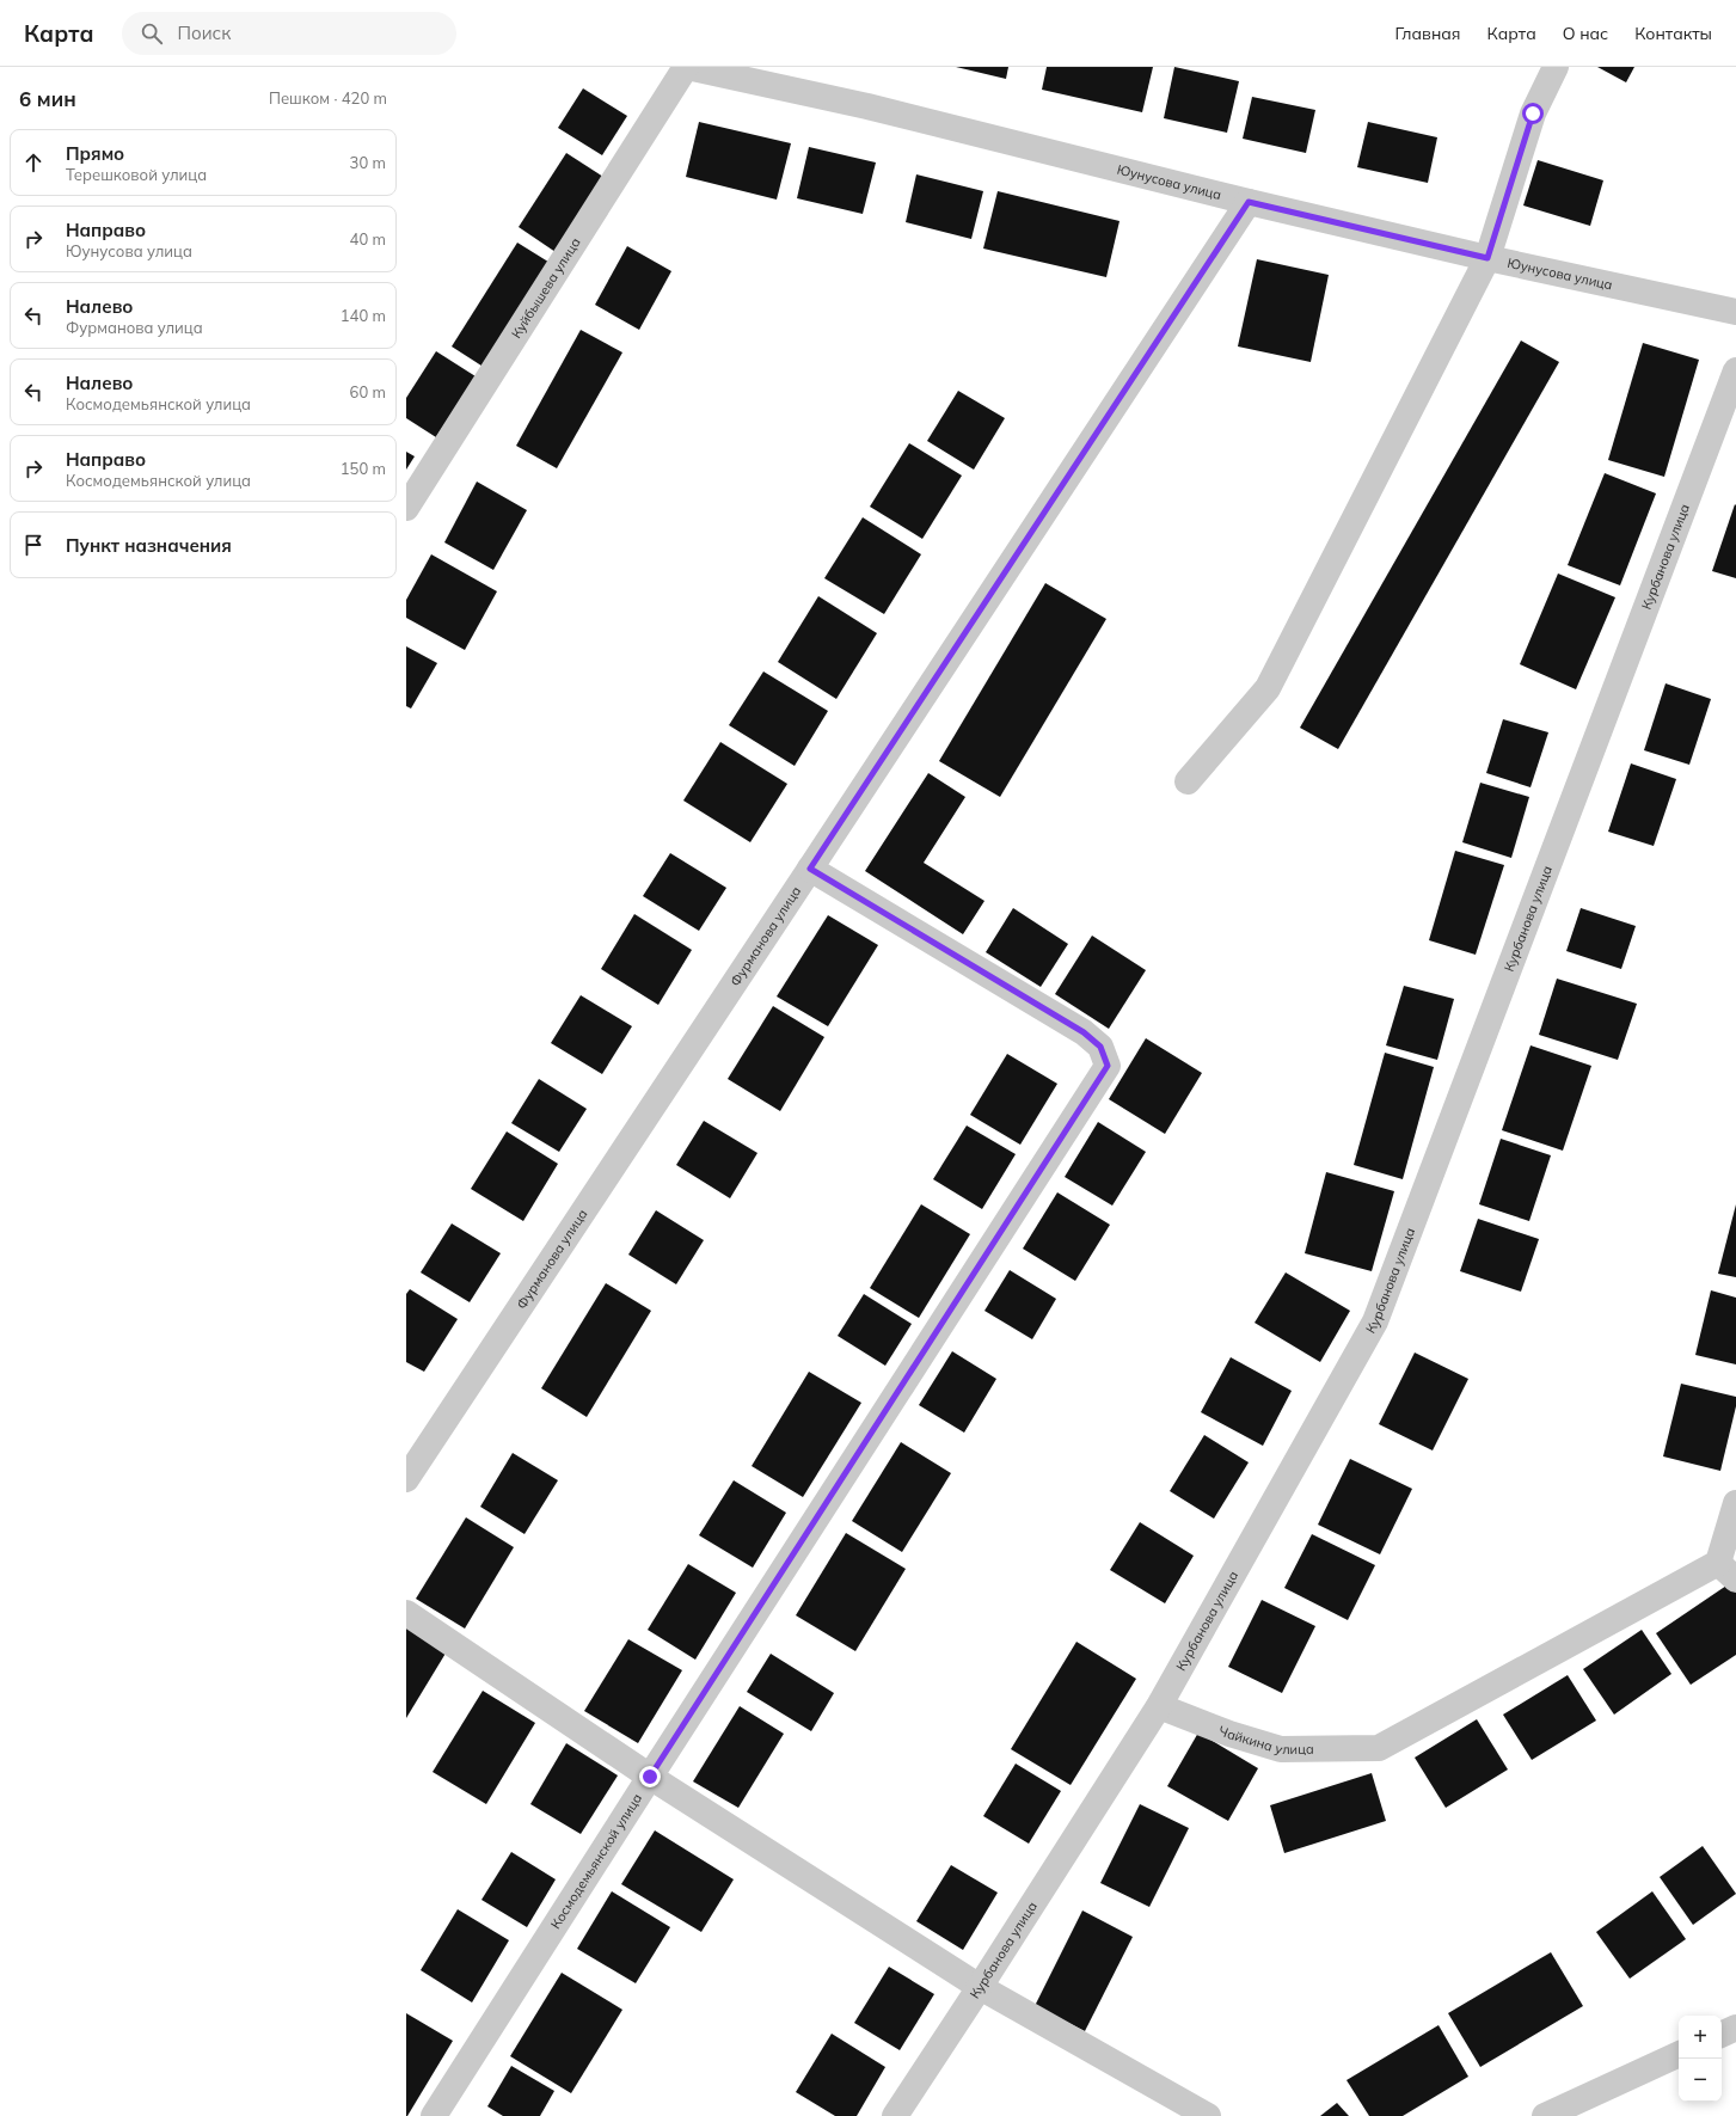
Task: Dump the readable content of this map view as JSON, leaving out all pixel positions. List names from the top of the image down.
{
  "streets": {
    "street": [
      "Юунусова улица",
      "Куйбышева улица",
      "Курбанова улица",
      "Фурманова улица",
      "Чайкина улица",
      "Космодемьянской улица"
    ]
  },
  "crossings": [
    ["Юунусова улица", "Куйбышева улица"],
    ["Юунусова улица", "Фурманова улица"],
    ["Курбанова улица", "Чайкина улица"],
    ["Фурманова улица", "Космодемьянской улица"]
  ],
  "page": {
    "header": "Карта",
    "search": "Поиск",
    "nav": [
      "Главная",
      "Карта",
      "О нас",
      "Контакты"
    ],
    "heading": ["6 мин", "Пешком · 420 m"],
    "list": [
      ["Прямо", "Терешковой улица", "30 m"],
      ["Направо", "Юунусова улица", "40 m"],
      ["Налево", "Фурманова улица", "140 m"],
      ["Налево", "Космодемьянской улица", "60 m"],
      ["Направо", "Космодемьянской улица", "150 m"],
      "Пункт назначения"
    ],
    "map_buttons": ["+", "−"]
  }
}
